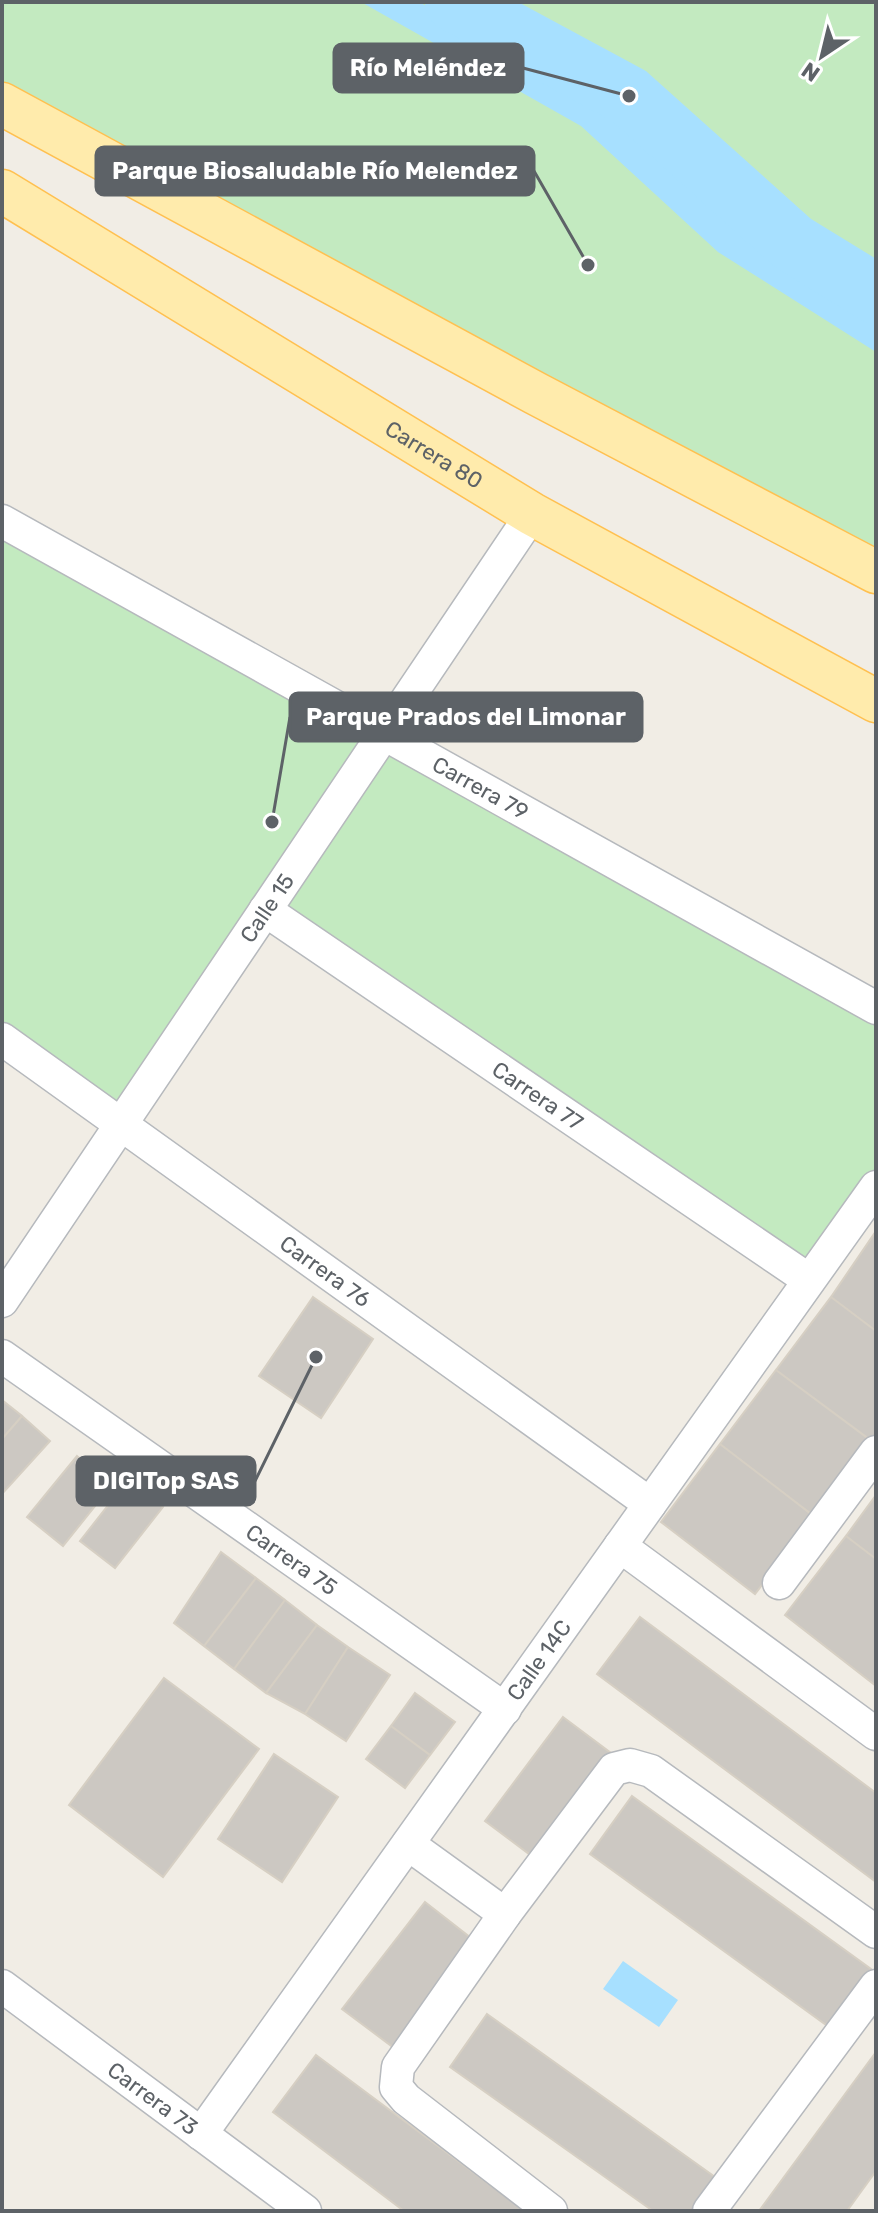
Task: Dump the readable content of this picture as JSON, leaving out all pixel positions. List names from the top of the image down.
{
  "streets": {
    "main road": ["Carrera 80"],
    "street": [
      "Carrera 79",
      "Calle 15",
      "Carrera 77",
      "Carrera 76",
      "Carrera 75",
      "Calle 14C",
      "Carrera 73"
    ]
  },
  "crossings": [
    ["Carrera 80", "Calle 15"],
    ["Carrera 79", "Calle 15"],
    ["Calle 15", "Carrera 77"],
    ["Calle 15", "Carrera 76"],
    ["Carrera 77", "Calle 14C"],
    ["Carrera 76", "Calle 14C"],
    ["Carrera 75", "Calle 14C"],
    ["Calle 14C", "Carrera 73"]
  ],
  "places": [
    "Río Meléndez",
    "Parque Biosaludable Río Melendez",
    "Parque Prados del Limonar",
    "DIGITop SAS"
  ],
  "north": "bottom left"
}
